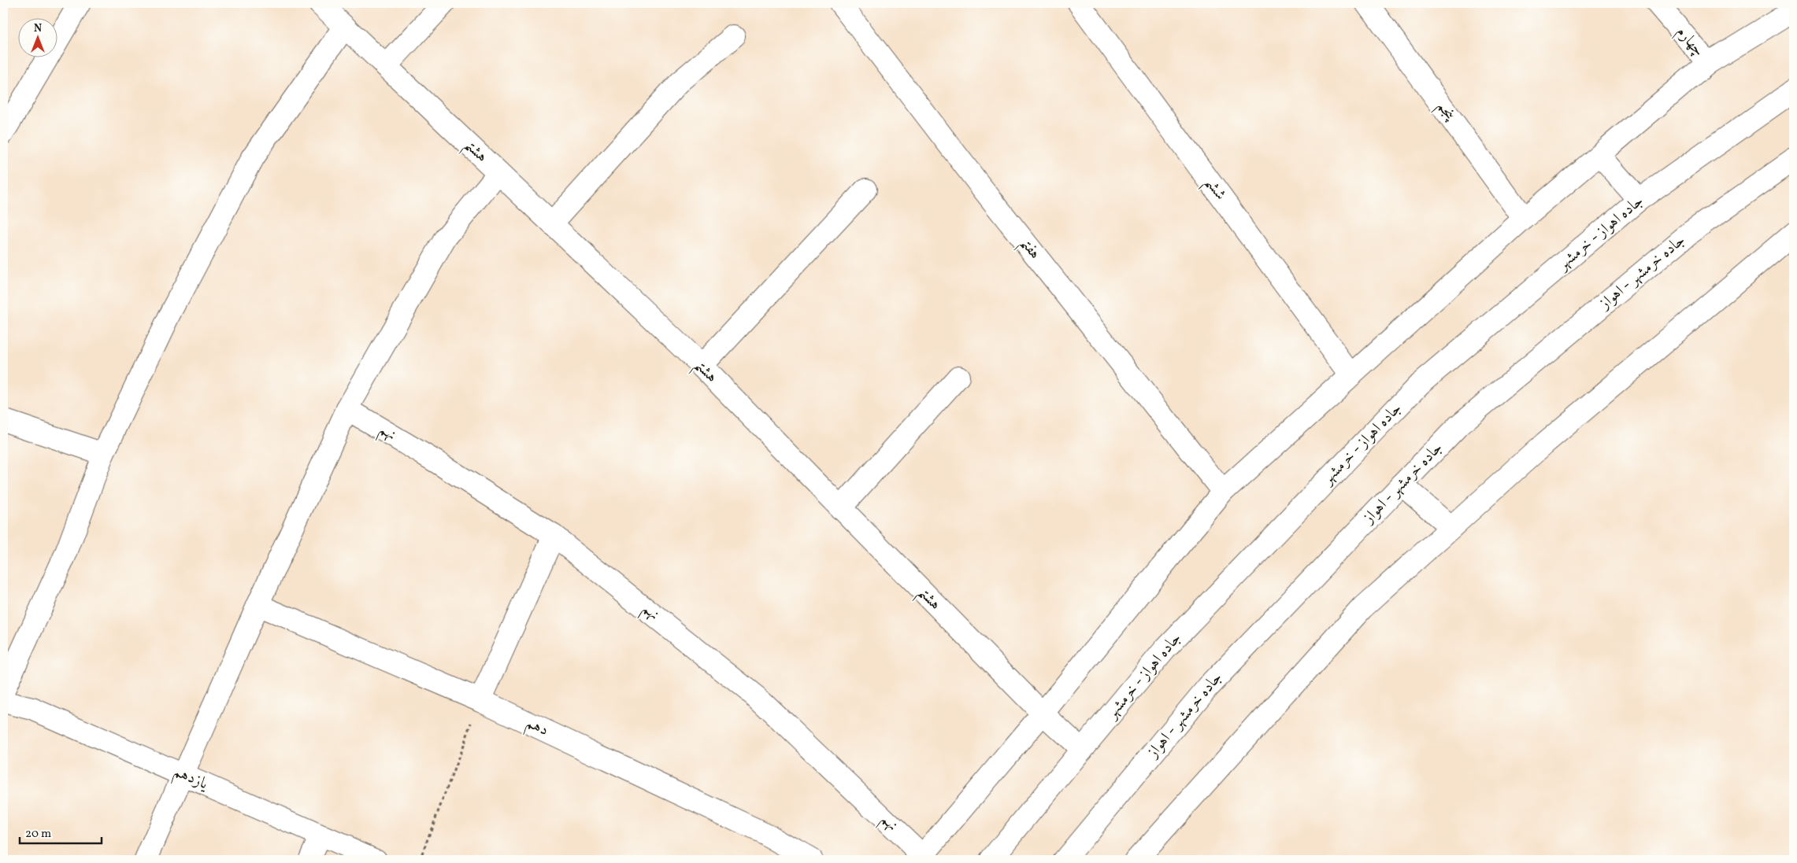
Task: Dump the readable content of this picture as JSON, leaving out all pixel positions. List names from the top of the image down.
{
  "streets": {
    "main road": [
      "چهارم",
      "پنجم",
      "هشتم",
      "ششم",
      "جاده اهواز - خرمشهر",
      "هفتم",
      "جاده خرمشهر - اهواز",
      "نهم",
      "دهم",
      "یازدهم"
    ]
  },
  "crossings": [
    ["هشتم", "جاده اهواز - خرمشهر"]
  ],
  "scale_bar": "20 m",
  "north": "top"
}
